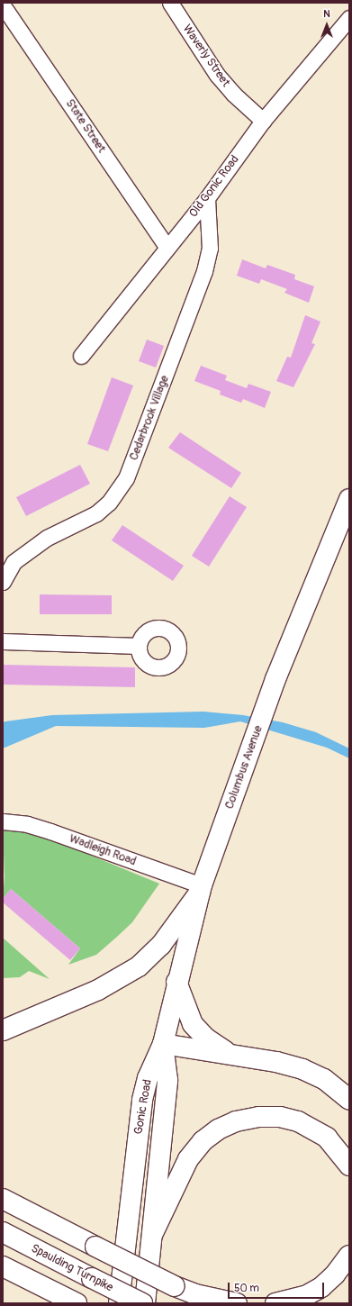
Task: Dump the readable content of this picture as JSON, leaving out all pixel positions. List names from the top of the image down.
{
  "streets": {
    "main road": ["Columbus Avenue", "Gonic Road", "Spaulding Turnpike"],
    "street": [
      "Waverly Street",
      "State Street",
      "Old Gonic Road",
      "Cedarbrook Village",
      "Wadleigh Road"
    ]
  },
  "crossings": [
    ["Waverly Street", "Old Gonic Road"],
    ["State Street", "Old Gonic Road"],
    ["Old Gonic Road", "Cedarbrook Village"],
    ["Columbus Avenue", "Wadleigh Road"],
    ["Columbus Avenue", "Gonic Road"]
  ],
  "scale_bar": "50 m",
  "north": "top"
}
